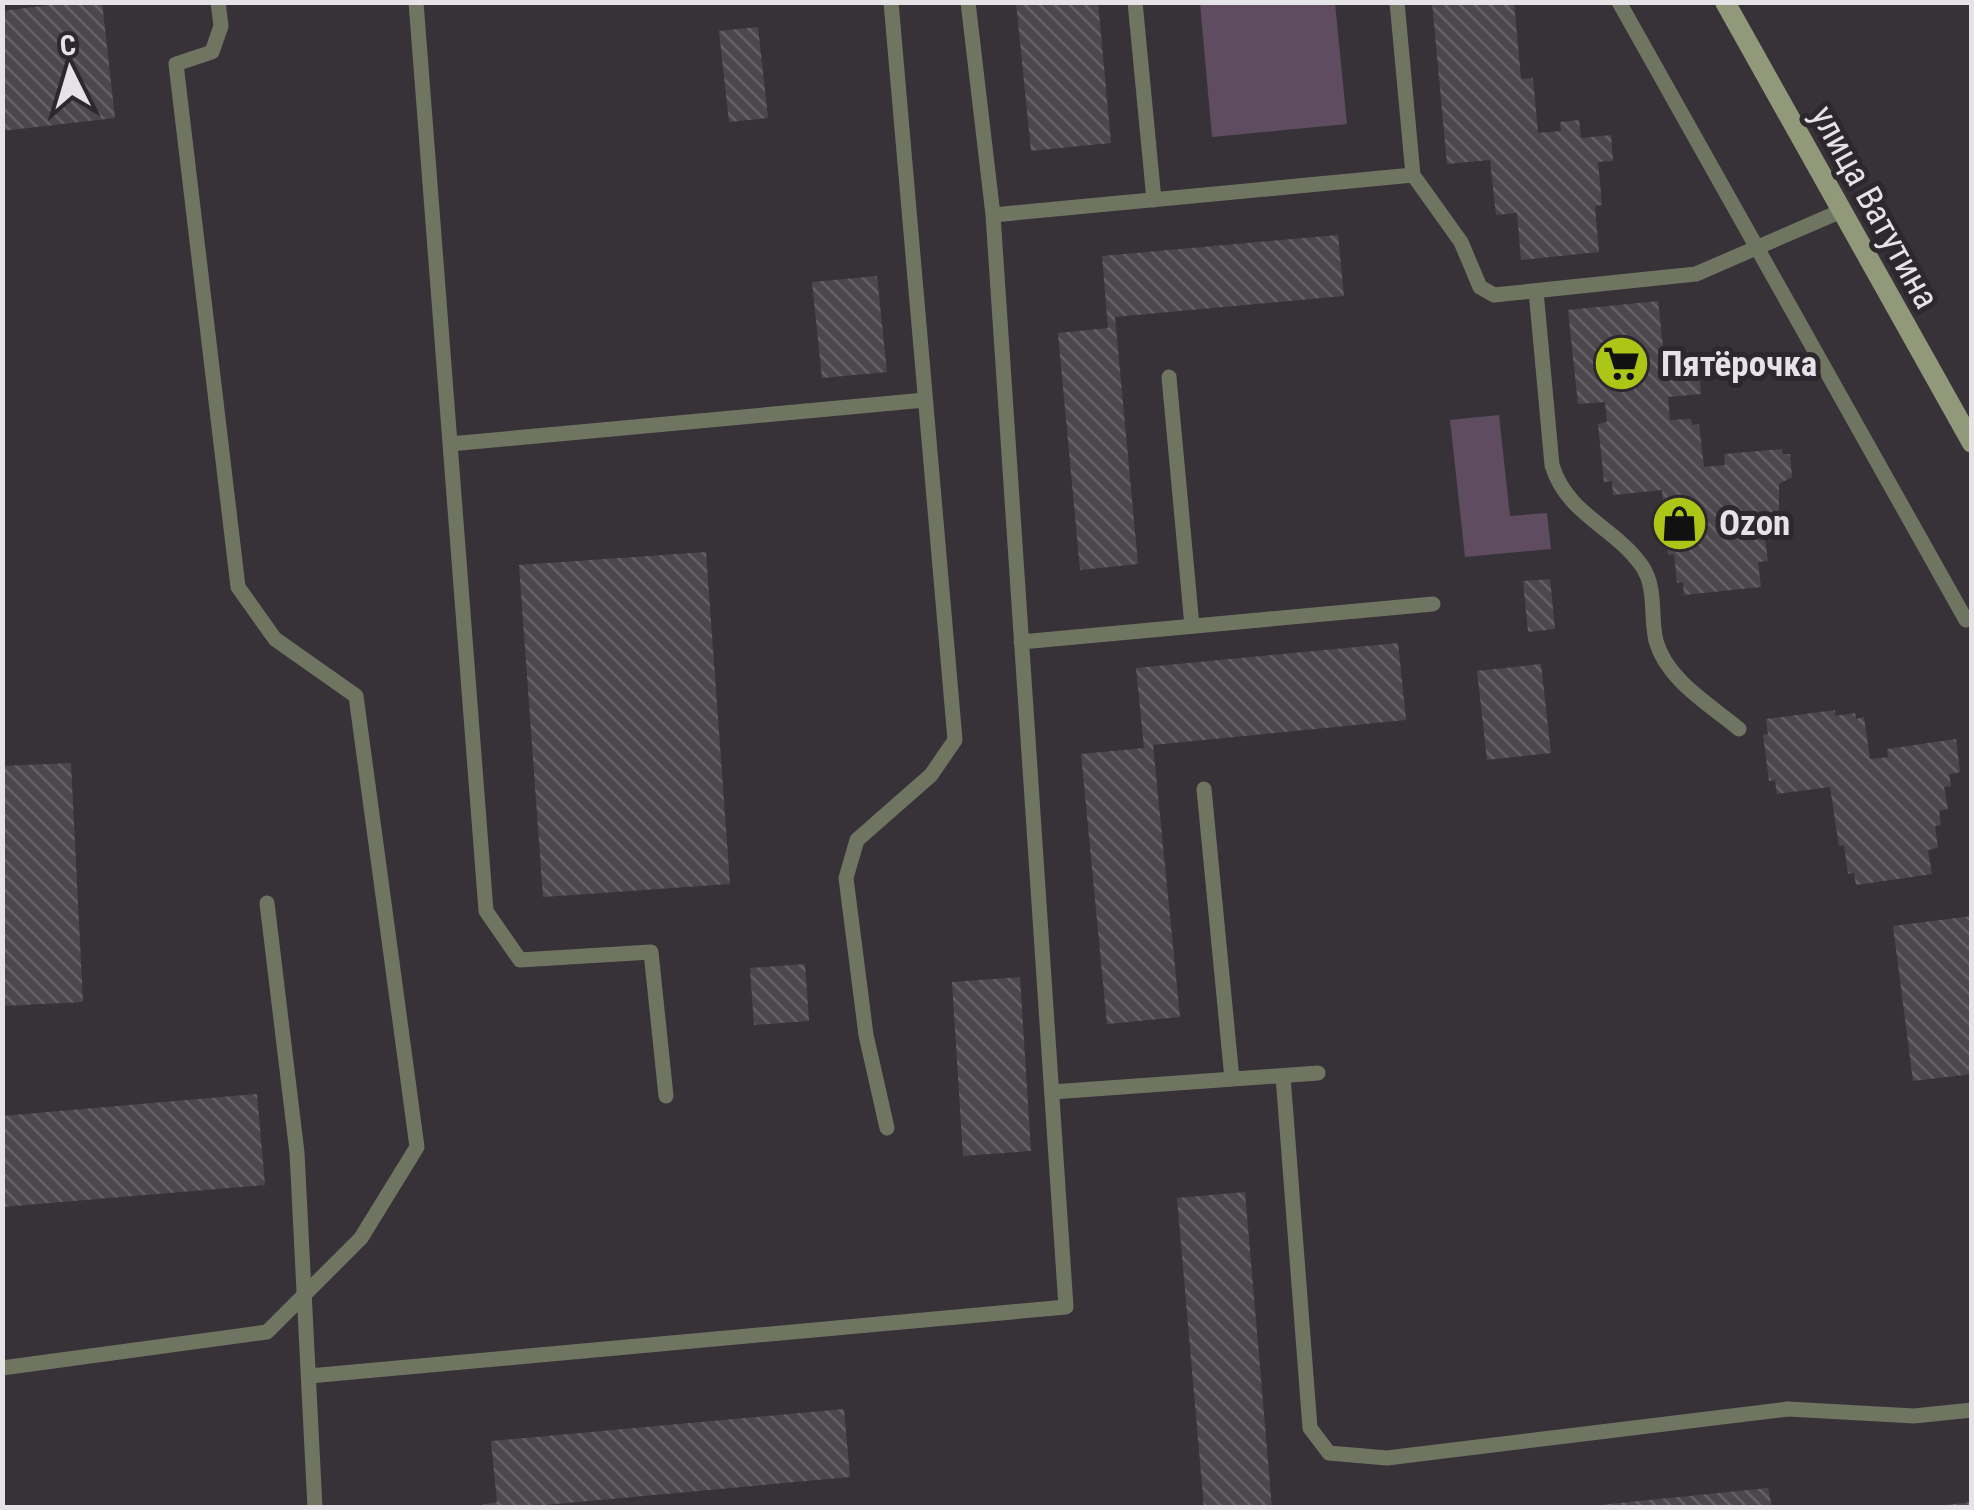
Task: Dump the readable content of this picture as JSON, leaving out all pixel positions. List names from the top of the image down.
{
  "streets": {
    "street": ["улица Ватутина"]
  },
  "places": {
    "supermarket": ["Пятёрочка"],
    "shop": ["Ozon"]
  },
  "north": "top"
}
